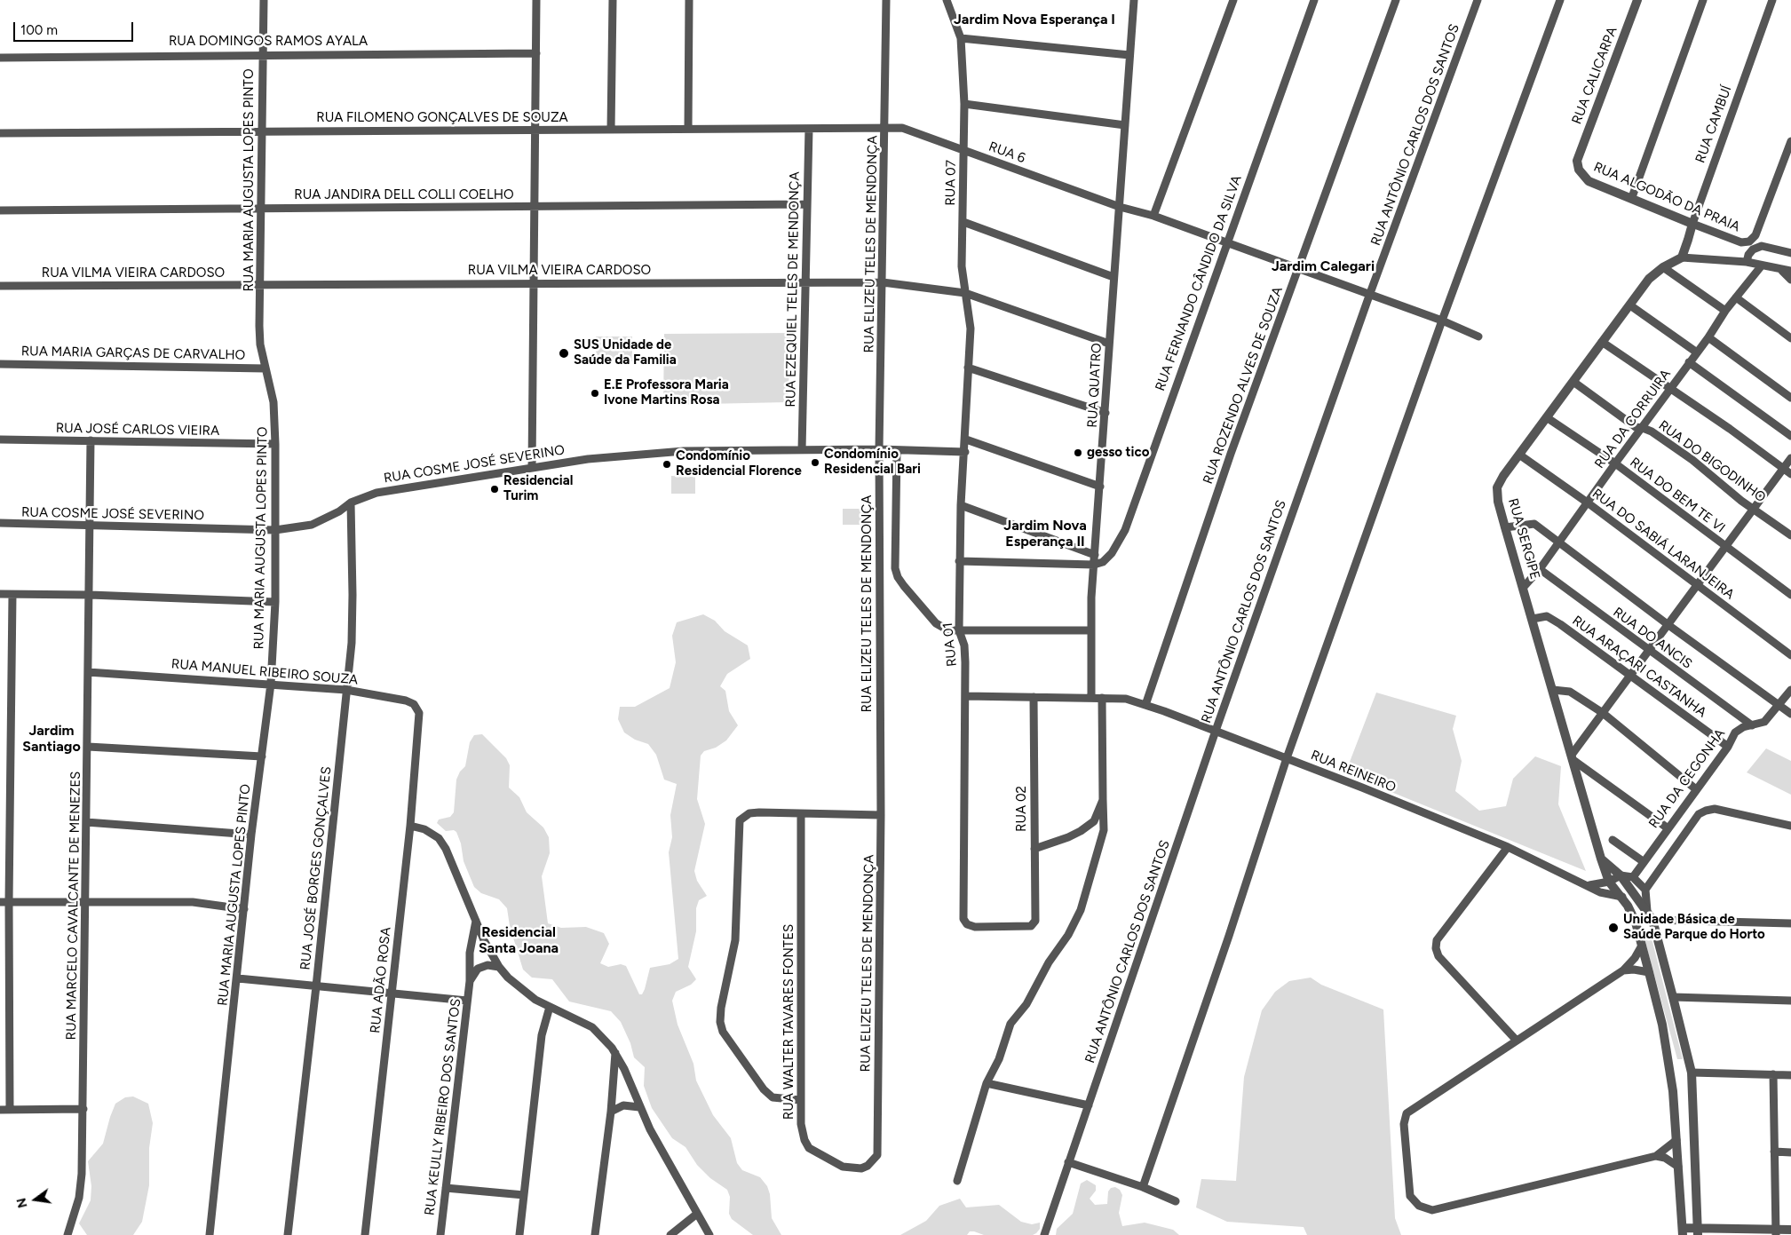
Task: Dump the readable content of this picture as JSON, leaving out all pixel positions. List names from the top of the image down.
{
  "streets": {
    "street": [
      "RUA DOMINGOS RAMOS AYALA",
      "RUA CALICARPA",
      "RUA FILOMENO GONÇALVES DE SOUZA",
      "RUA CAMBUÍ",
      "RUA ANTÔNIO CARLOS DOS SANTOS",
      "RUA 6",
      "RUA MARIA AUGUSTA LOPES PINTO",
      "RUA 07",
      "RUA JANDIRA DELL COLLI COELHO",
      "RUA ALGODÃO DA PRAIA",
      "RUA ELIZEU TELES DE MENDONÇA",
      "RUA VILMA VIEIRA CARDOSO",
      "RUA FERNANDO CÂNDIDO DA SILVA",
      "RUA EZEQUIEL TELES DE MENDONÇA",
      "RUA MARIA GARÇAS DE CARVALHO",
      "RUA QUATRO",
      "RUA ROZENDO ALVES DE SOUZA",
      "RUA DA CORRUIRA",
      "RUA JOSÉ CARLOS VIEIRA",
      "RUA DO BIGODINHO",
      "RUA COSME JOSÉ SEVERINO",
      "RUA DO BEM TE VI",
      "RUA SERGIPE",
      "RUA DO SABIÁ LARANJEIRA",
      "RUA DO ANCIS",
      "RUA 01",
      "RUA ARAÇARI CASTANHA",
      "RUA MANUEL RIBEIRO SOUZA",
      "RUA REINEIRO",
      "RUA DA CEGONHA",
      "RUA 02",
      "RUA JOSÉ BORGES GONÇALVES",
      "RUA MARCELO CAVALCANTE DE MENEZES",
      "RUA ADÃO ROSA",
      "RUA WALTER TAVARES FONTES",
      "RUA KEULLY RIBEIRO DOS SANTOS"
    ]
  },
  "crossings": [
    ["RUA DOMINGOS RAMOS AYALA", "RUA MARIA AUGUSTA LOPES PINTO"],
    ["RUA CALICARPA", "RUA ALGODÃO DA PRAIA"],
    ["RUA FILOMENO GONÇALVES DE SOUZA", "RUA 6"],
    ["RUA FILOMENO GONÇALVES DE SOUZA", "RUA MARIA AUGUSTA LOPES PINTO"],
    ["RUA FILOMENO GONÇALVES DE SOUZA", "RUA ELIZEU TELES DE MENDONÇA"],
    ["RUA FILOMENO GONÇALVES DE SOUZA", "RUA EZEQUIEL TELES DE MENDONÇA"],
    ["RUA CAMBUÍ", "RUA ALGODÃO DA PRAIA"],
    ["RUA CAMBUÍ", "RUA SERGIPE"],
    ["RUA ANTÔNIO CARLOS DOS SANTOS", "RUA 6"],
    ["RUA ANTÔNIO CARLOS DOS SANTOS", "RUA REINEIRO"],
    ["RUA 6", "RUA 07"],
    ["RUA 6", "RUA ELIZEU TELES DE MENDONÇA"],
    ["RUA 6", "RUA FERNANDO CÂNDIDO DA SILVA"],
    ["RUA 6", "RUA QUATRO"],
    ["RUA 6", "RUA ROZENDO ALVES DE SOUZA"],
    ["RUA MARIA AUGUSTA LOPES PINTO", "RUA JANDIRA DELL COLLI COELHO"],
    ["RUA MARIA AUGUSTA LOPES PINTO", "RUA VILMA VIEIRA CARDOSO"],
    ["RUA MARIA AUGUSTA LOPES PINTO", "RUA MARIA GARÇAS DE CARVALHO"],
    ["RUA MARIA AUGUSTA LOPES PINTO", "RUA JOSÉ CARLOS VIEIRA"],
    ["RUA MARIA AUGUSTA LOPES PINTO", "RUA COSME JOSÉ SEVERINO"],
    ["RUA MARIA AUGUSTA LOPES PINTO", "RUA MANUEL RIBEIRO SOUZA"],
    ["RUA 07", "RUA VILMA VIEIRA CARDOSO"],
    ["RUA 07", "RUA 01"],
    ["RUA JANDIRA DELL COLLI COELHO", "RUA EZEQUIEL TELES DE MENDONÇA"],
    ["RUA ELIZEU TELES DE MENDONÇA", "RUA VILMA VIEIRA CARDOSO"],
    ["RUA ELIZEU TELES DE MENDONÇA", "RUA COSME JOSÉ SEVERINO"],
    ["RUA ELIZEU TELES DE MENDONÇA", "RUA WALTER TAVARES FONTES"],
    ["RUA VILMA VIEIRA CARDOSO", "RUA EZEQUIEL TELES DE MENDONÇA"],
    ["RUA VILMA VIEIRA CARDOSO", "RUA QUATRO"],
    ["RUA FERNANDO CÂNDIDO DA SILVA", "RUA QUATRO"],
    ["RUA EZEQUIEL TELES DE MENDONÇA", "RUA COSME JOSÉ SEVERINO"],
    ["RUA QUATRO", "RUA REINEIRO"],
    ["RUA ROZENDO ALVES DE SOUZA", "RUA REINEIRO"],
    ["RUA DA CORRUIRA", "RUA DO BIGODINHO"],
    ["RUA DA CORRUIRA", "RUA DO BEM TE VI"],
    ["RUA DA CORRUIRA", "RUA SERGIPE"],
    ["RUA DA CORRUIRA", "RUA DO SABIÁ LARANJEIRA"],
    ["RUA DA CORRUIRA", "RUA DO ANCIS"],
    ["RUA JOSÉ CARLOS VIEIRA", "RUA MARCELO CAVALCANTE DE MENEZES"],
    ["RUA DO BIGODINHO", "RUA SERGIPE"],
    ["RUA COSME JOSÉ SEVERINO", "RUA 01"],
    ["RUA COSME JOSÉ SEVERINO", "RUA JOSÉ BORGES GONÇALVES"],
    ["RUA COSME JOSÉ SEVERINO", "RUA MARCELO CAVALCANTE DE MENEZES"],
    ["RUA DO BEM TE VI", "RUA SERGIPE"],
    ["RUA SERGIPE", "RUA DO SABIÁ LARANJEIRA"],
    ["RUA SERGIPE", "RUA ARAÇARI CASTANHA"],
    ["RUA DO ANCIS", "RUA DA CEGONHA"],
    ["RUA 01", "RUA REINEIRO"],
    ["RUA 01", "RUA 02"],
    ["RUA ARAÇARI CASTANHA", "RUA DA CEGONHA"],
    ["RUA MANUEL RIBEIRO SOUZA", "RUA JOSÉ BORGES GONÇALVES"],
    ["RUA MANUEL RIBEIRO SOUZA", "RUA MARCELO CAVALCANTE DE MENEZES"],
    ["RUA MANUEL RIBEIRO SOUZA", "RUA ADÃO ROSA"],
    ["RUA REINEIRO", "RUA 02"]
  ],
  "districts": [
    "Jardim Nova Esperança I",
    "Jardim Calegari",
    "Jardim Nova Esperança II",
    "Jardim Santiago",
    "Residencial Santa Joana"
  ],
  "places": [
    "SUS Unidade de Saúde da Familia",
    "E.E Professora Maria Ivone Martins Rosa",
    "gesso tico",
    "Condomínio Residencial Bari",
    "Condomínio Residencial Florence",
    "Residencial Turim",
    "Unidade Básica de Saúde Parque do Horto"
  ],
  "scale_bar": "100 m",
  "north": "left"
}
